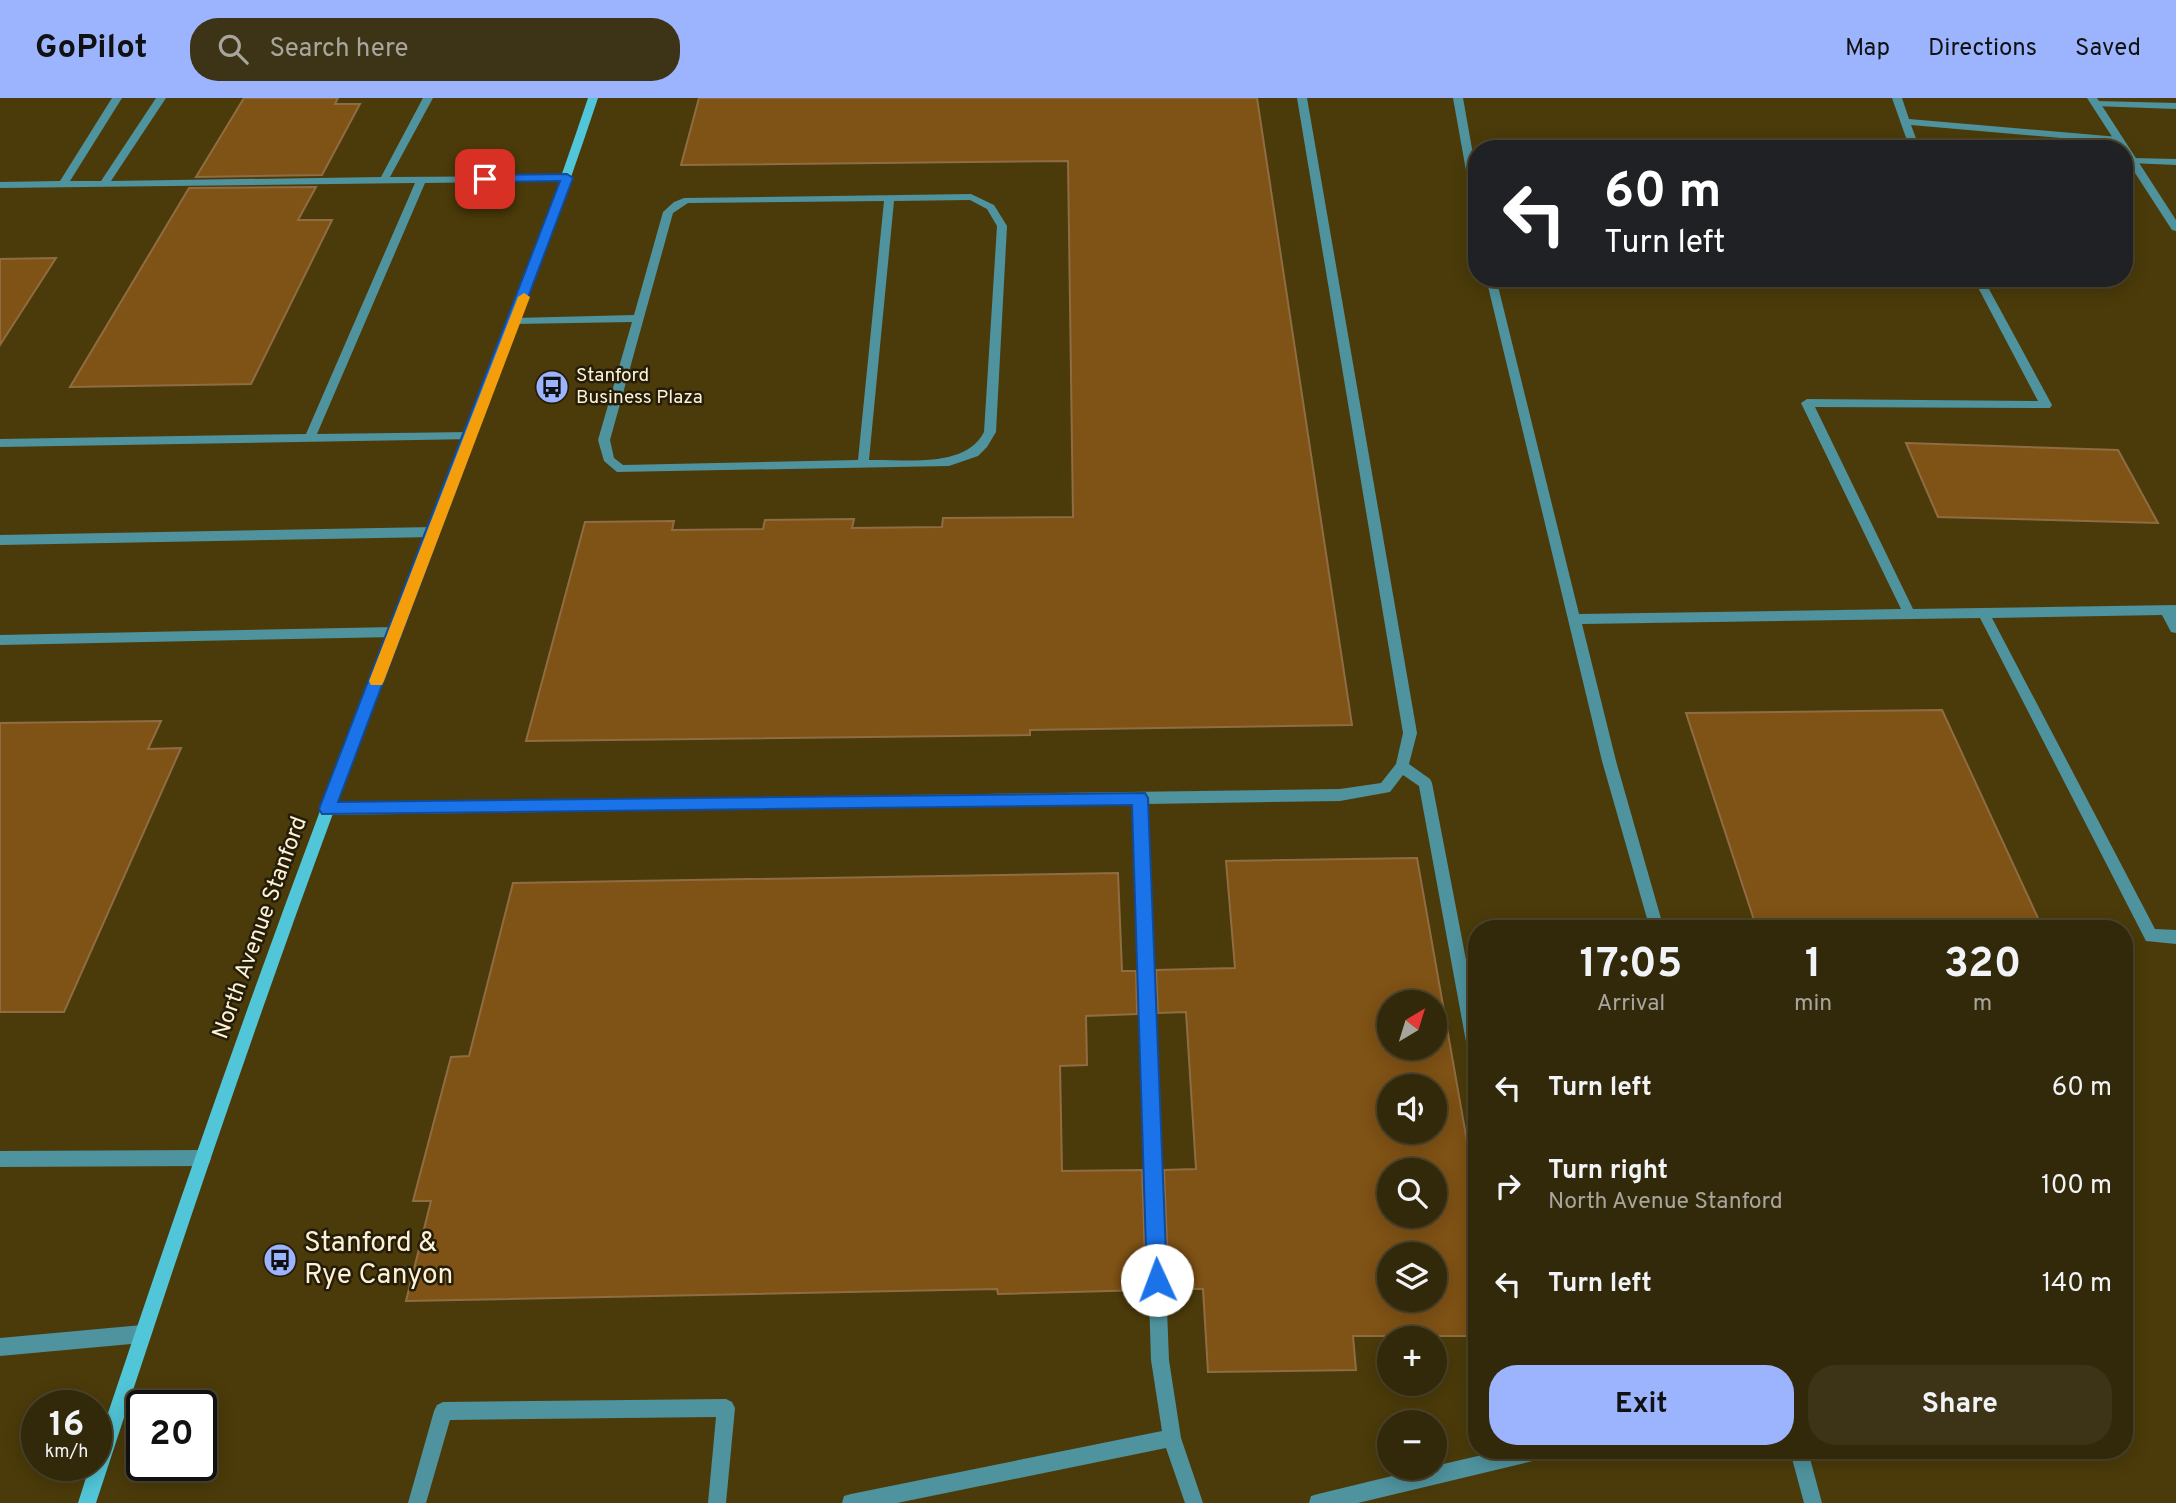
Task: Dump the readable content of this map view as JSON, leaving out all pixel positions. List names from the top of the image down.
{
  "streets": {
    "street": ["North Avenue Stanford"]
  },
  "places": {
    "bus stop": ["Stanford Business Plaza", "Stanford & Rye Canyon"]
  },
  "north": "top right",
  "page": {
    "header": "GoPilot",
    "search": "Search here",
    "nav": ["Map", "Directions", "Saved"],
    "turn": ["60 m", "Turn left"],
    "eta": [
      "17:05",
      "Arrival",
      "1",
      "min",
      "320",
      "m"
    ],
    "map_buttons": ["+", "−"],
    "list": [
      {
        "name": "Turn left",
        "value": "60 m"
      },
      {
        "name": "Turn right",
        "note": "North Avenue Stanford",
        "value": "100 m"
      },
      {
        "name": "Turn left",
        "value": "140 m"
      }
    ],
    "buttons": ["Exit", "Share"],
    "speed": "16 km/h",
    "limit": "20"
  }
}
